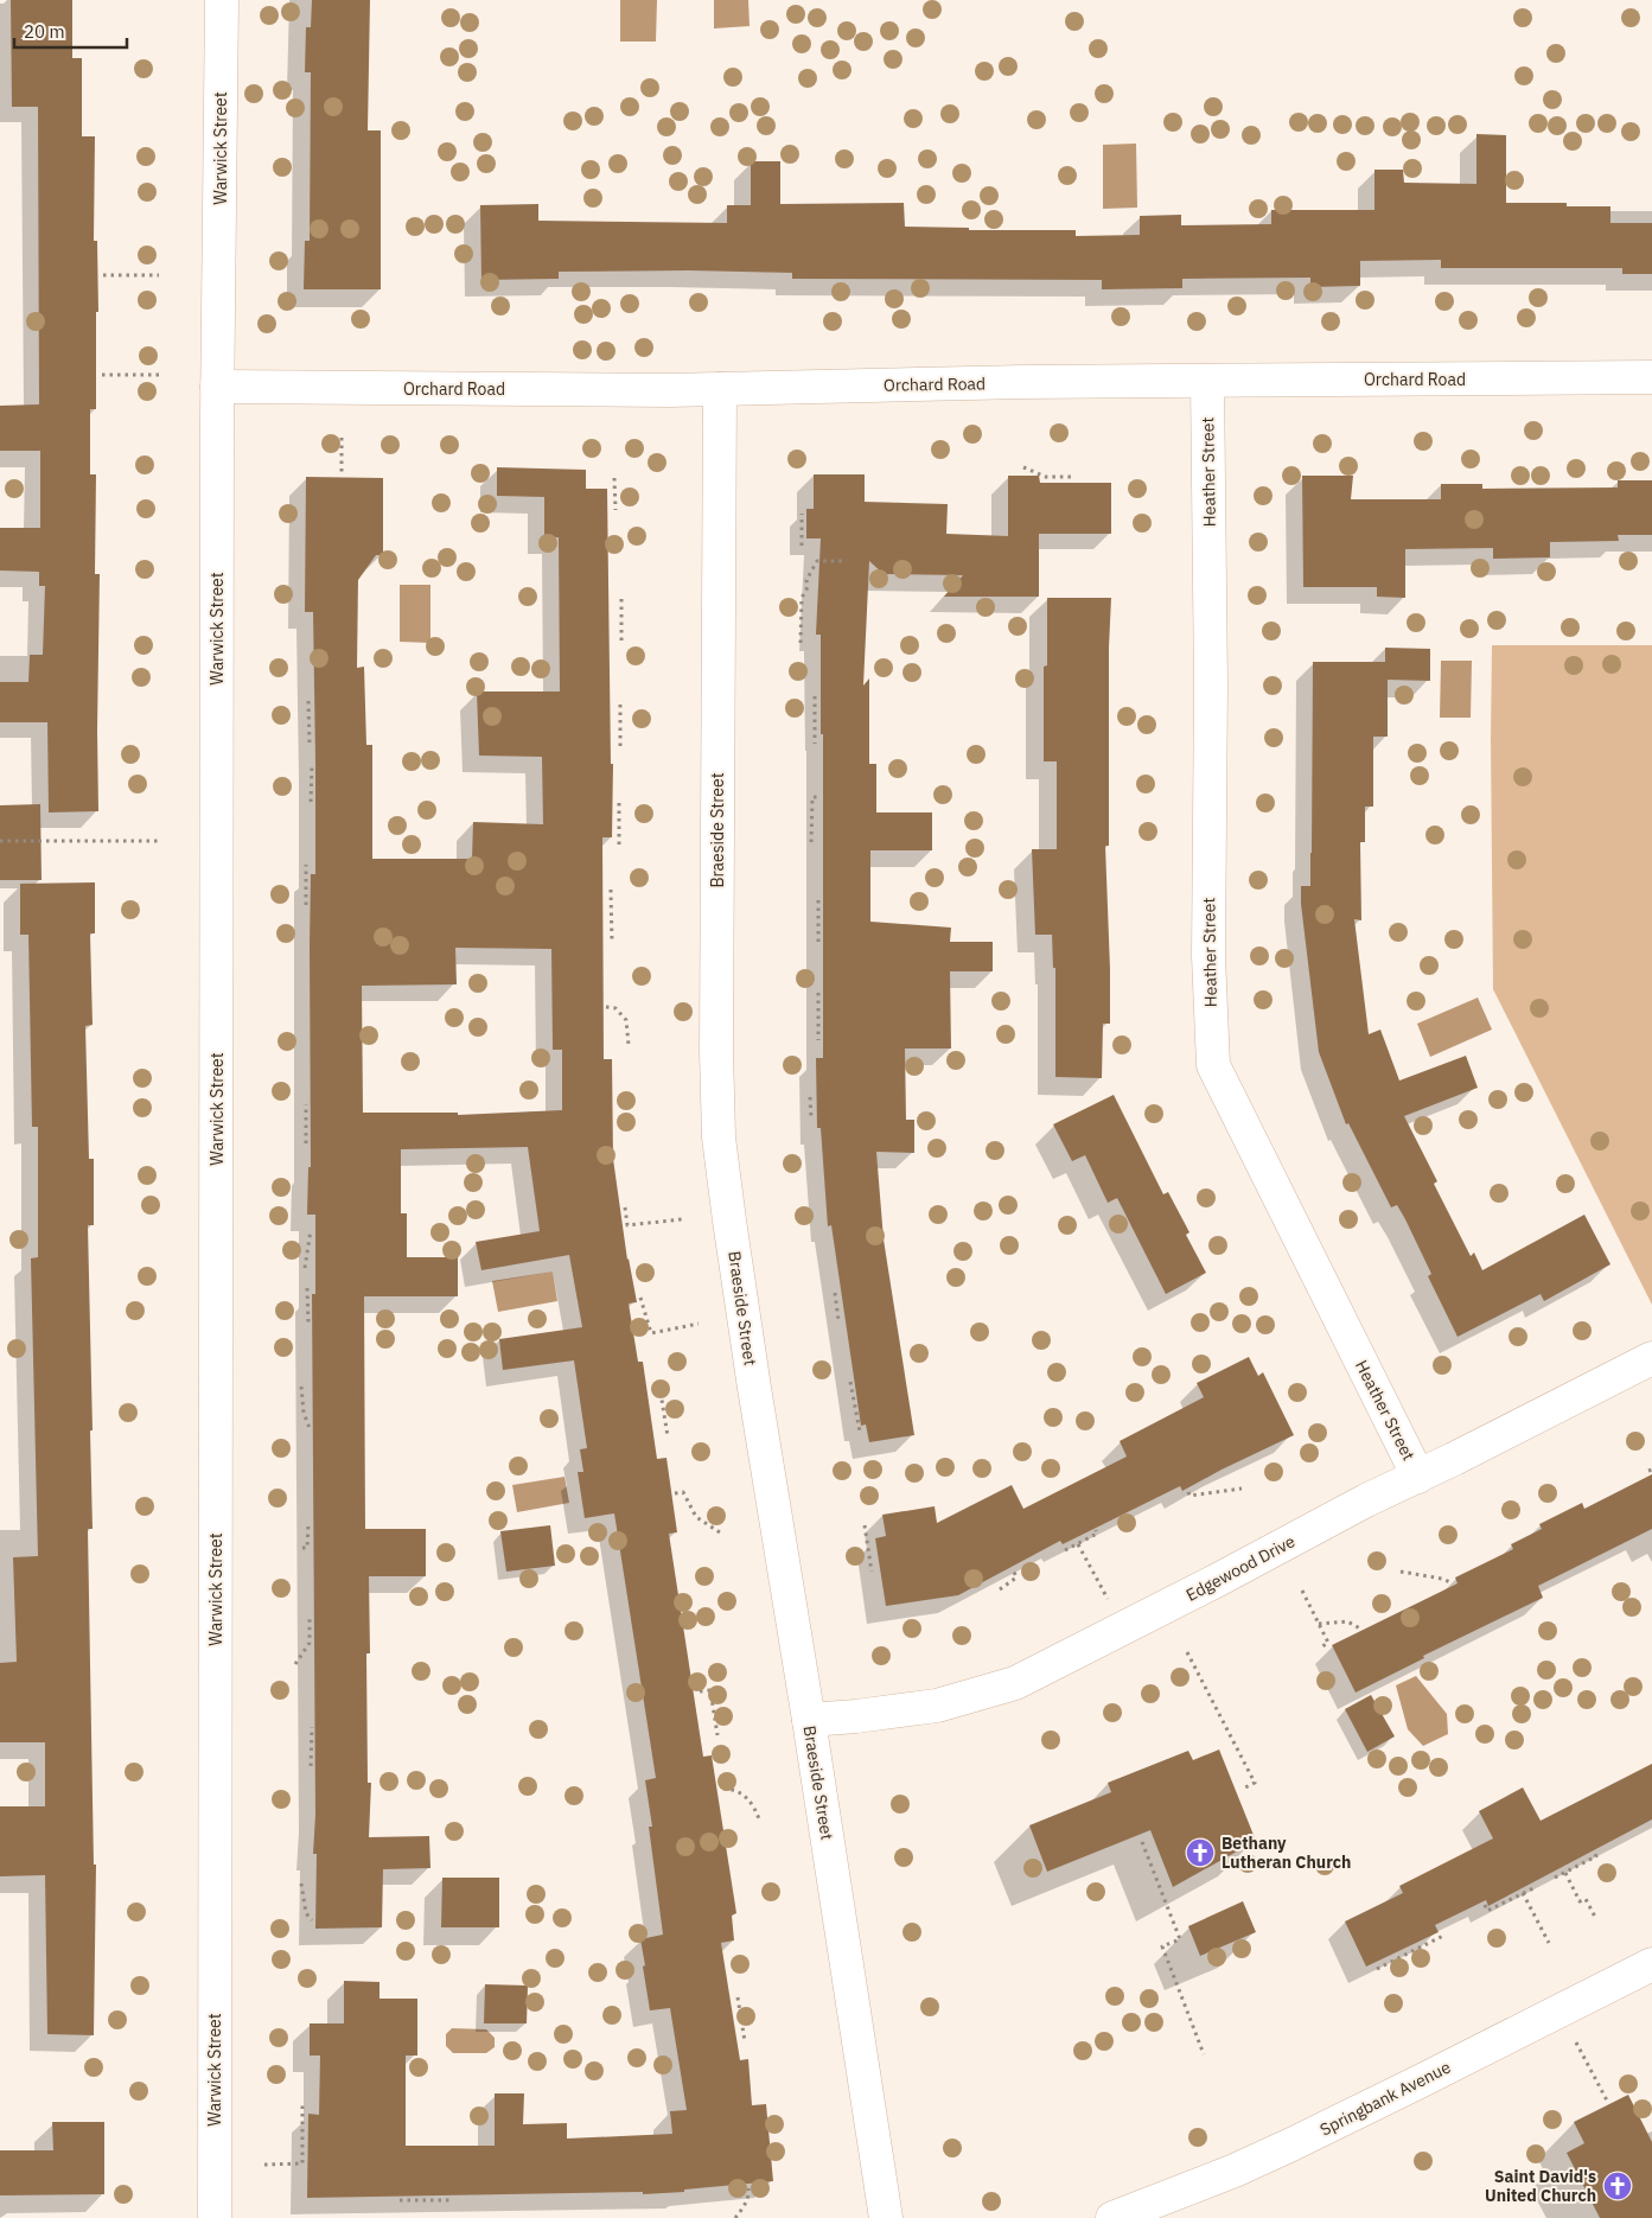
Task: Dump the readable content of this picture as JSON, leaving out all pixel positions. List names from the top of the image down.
{
  "streets": {
    "street": [
      "Warwick Street",
      "Orchard Road",
      "Heather Street",
      "Braeside Street",
      "Edgewood Drive",
      "Springbank Avenue"
    ]
  },
  "crossings": [
    ["Warwick Street", "Orchard Road"],
    ["Orchard Road", "Heather Street"],
    ["Orchard Road", "Braeside Street"],
    ["Heather Street", "Edgewood Drive"],
    ["Braeside Street", "Edgewood Drive"]
  ],
  "places": {
    "church": ["Bethany Lutheran Church", "Saint David's United Church"]
  },
  "scale_bar": "20 m"
}
